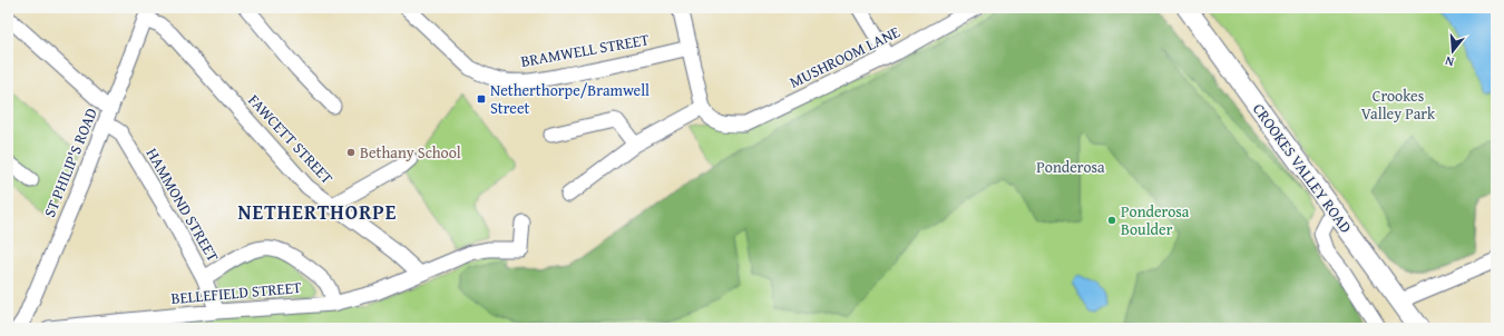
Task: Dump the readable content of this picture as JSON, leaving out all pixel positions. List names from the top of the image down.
{
  "streets": {
    "street": [
      "BRAMWELL STREET",
      "MUSHROOM LANE",
      "FAWCETT STREET",
      "ST PHILIP'S ROAD",
      "CROOKES VALLEY ROAD",
      "HAMMOND STREET",
      "BELLEFIELD STREET"
    ]
  },
  "crossings": [
    ["FAWCETT STREET", "ST PHILIP'S ROAD"],
    ["FAWCETT STREET", "BELLEFIELD STREET"],
    ["ST PHILIP'S ROAD", "HAMMOND STREET"],
    ["HAMMOND STREET", "BELLEFIELD STREET"]
  ],
  "districts": ["NETHERTHORPE"],
  "parks": ["Crookes Valley Park", "Ponderosa"],
  "places": {
    "transit": ["Netherthorpe/Bramwell Street"],
    "other": ["Bethany School", "Ponderosa Boulder"]
  },
  "north": "bottom"
}
